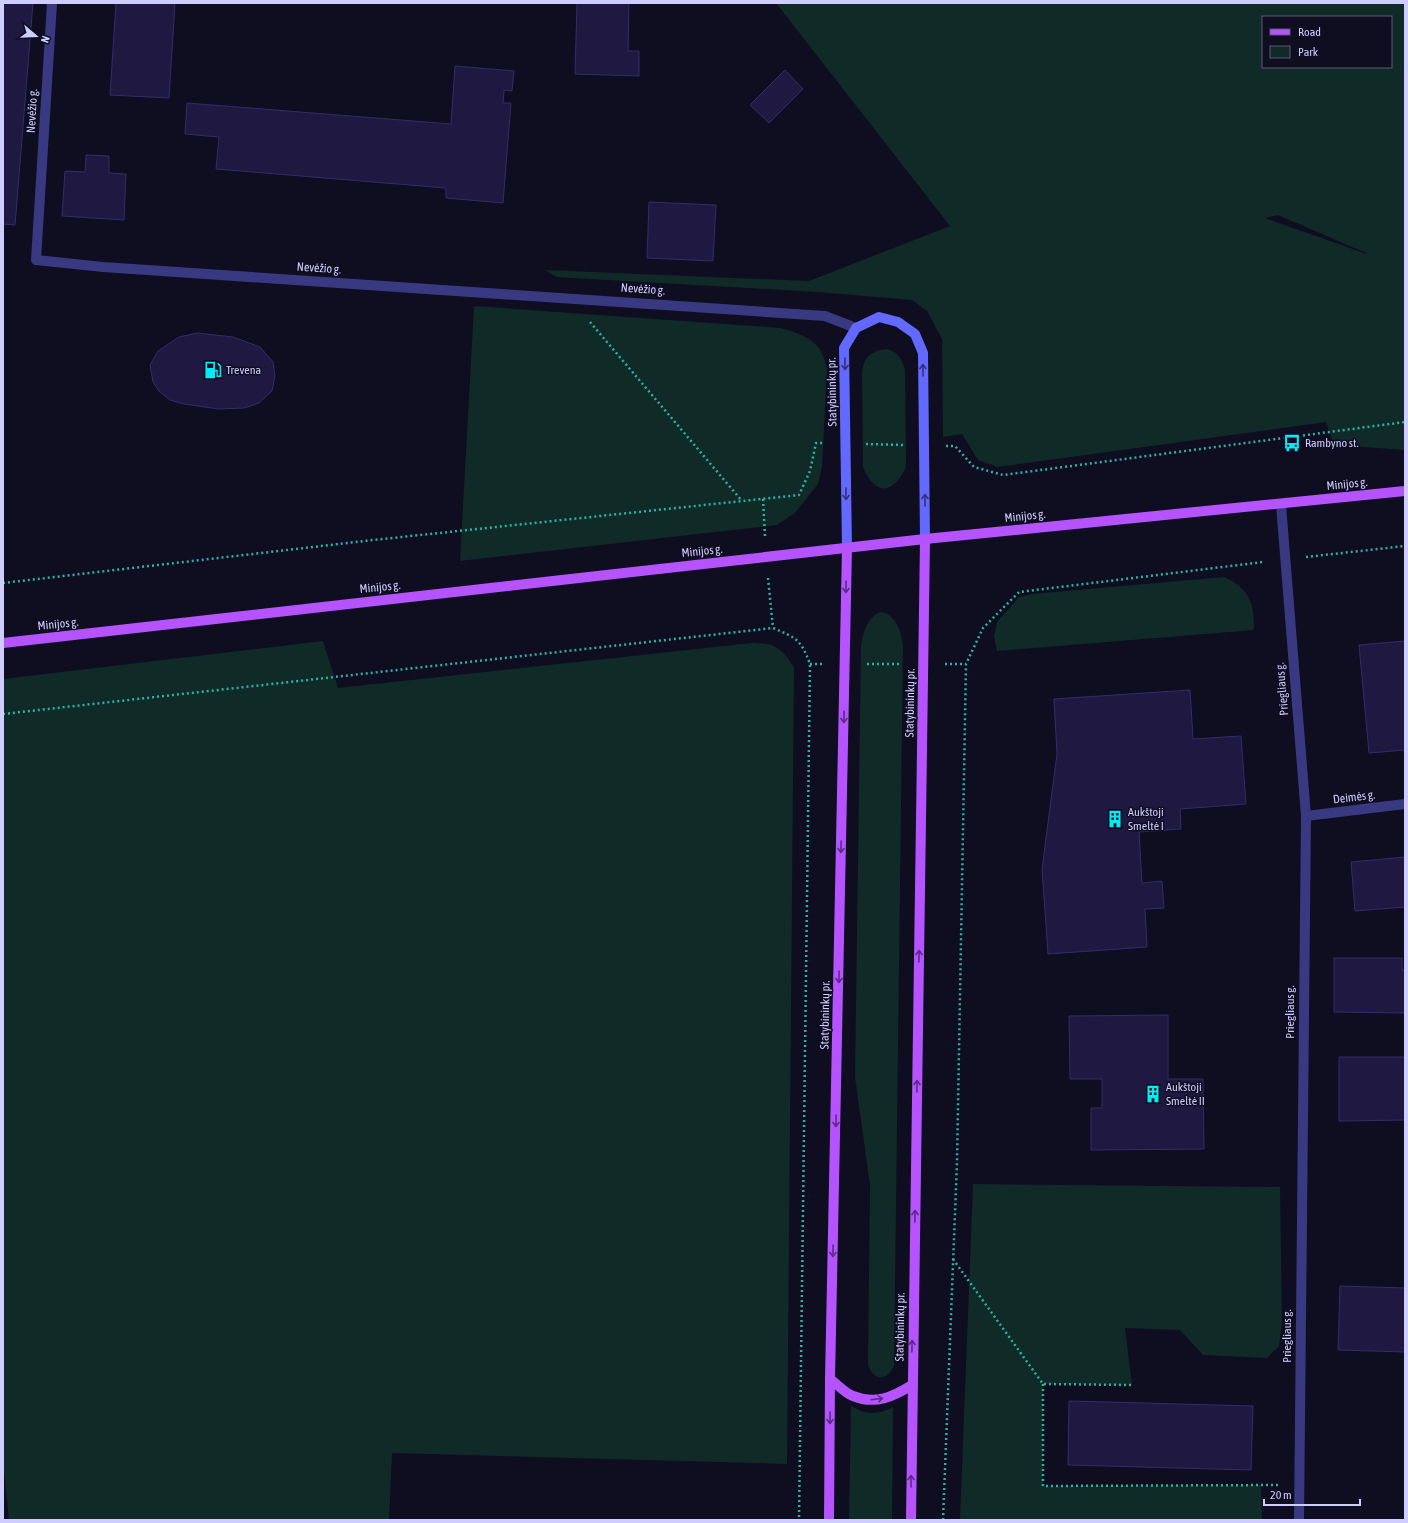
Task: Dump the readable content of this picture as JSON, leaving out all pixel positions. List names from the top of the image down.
{
  "streets": {
    "main road": ["Statybininkų pr.", "Minijos g."],
    "street": ["Nevėžio g.", "Priegliaus g.", "Deimės g."]
  },
  "crossings": [
    ["Nevėžio g.", "Statybininkų pr."],
    ["Statybininkų pr.", "Minijos g."],
    ["Minijos g.", "Priegliaus g."],
    ["Priegliaus g.", "Deimės g."]
  ],
  "places": {
    "fuel station": ["Trevena"],
    "bus stop": ["Rambyno st."],
    "building": ["Aukštoji Smeltė I", "Aukštoji Smeltė II"]
  },
  "legend": ["Road", "Park"],
  "scale_bar": "20 m",
  "north": "right"
}
